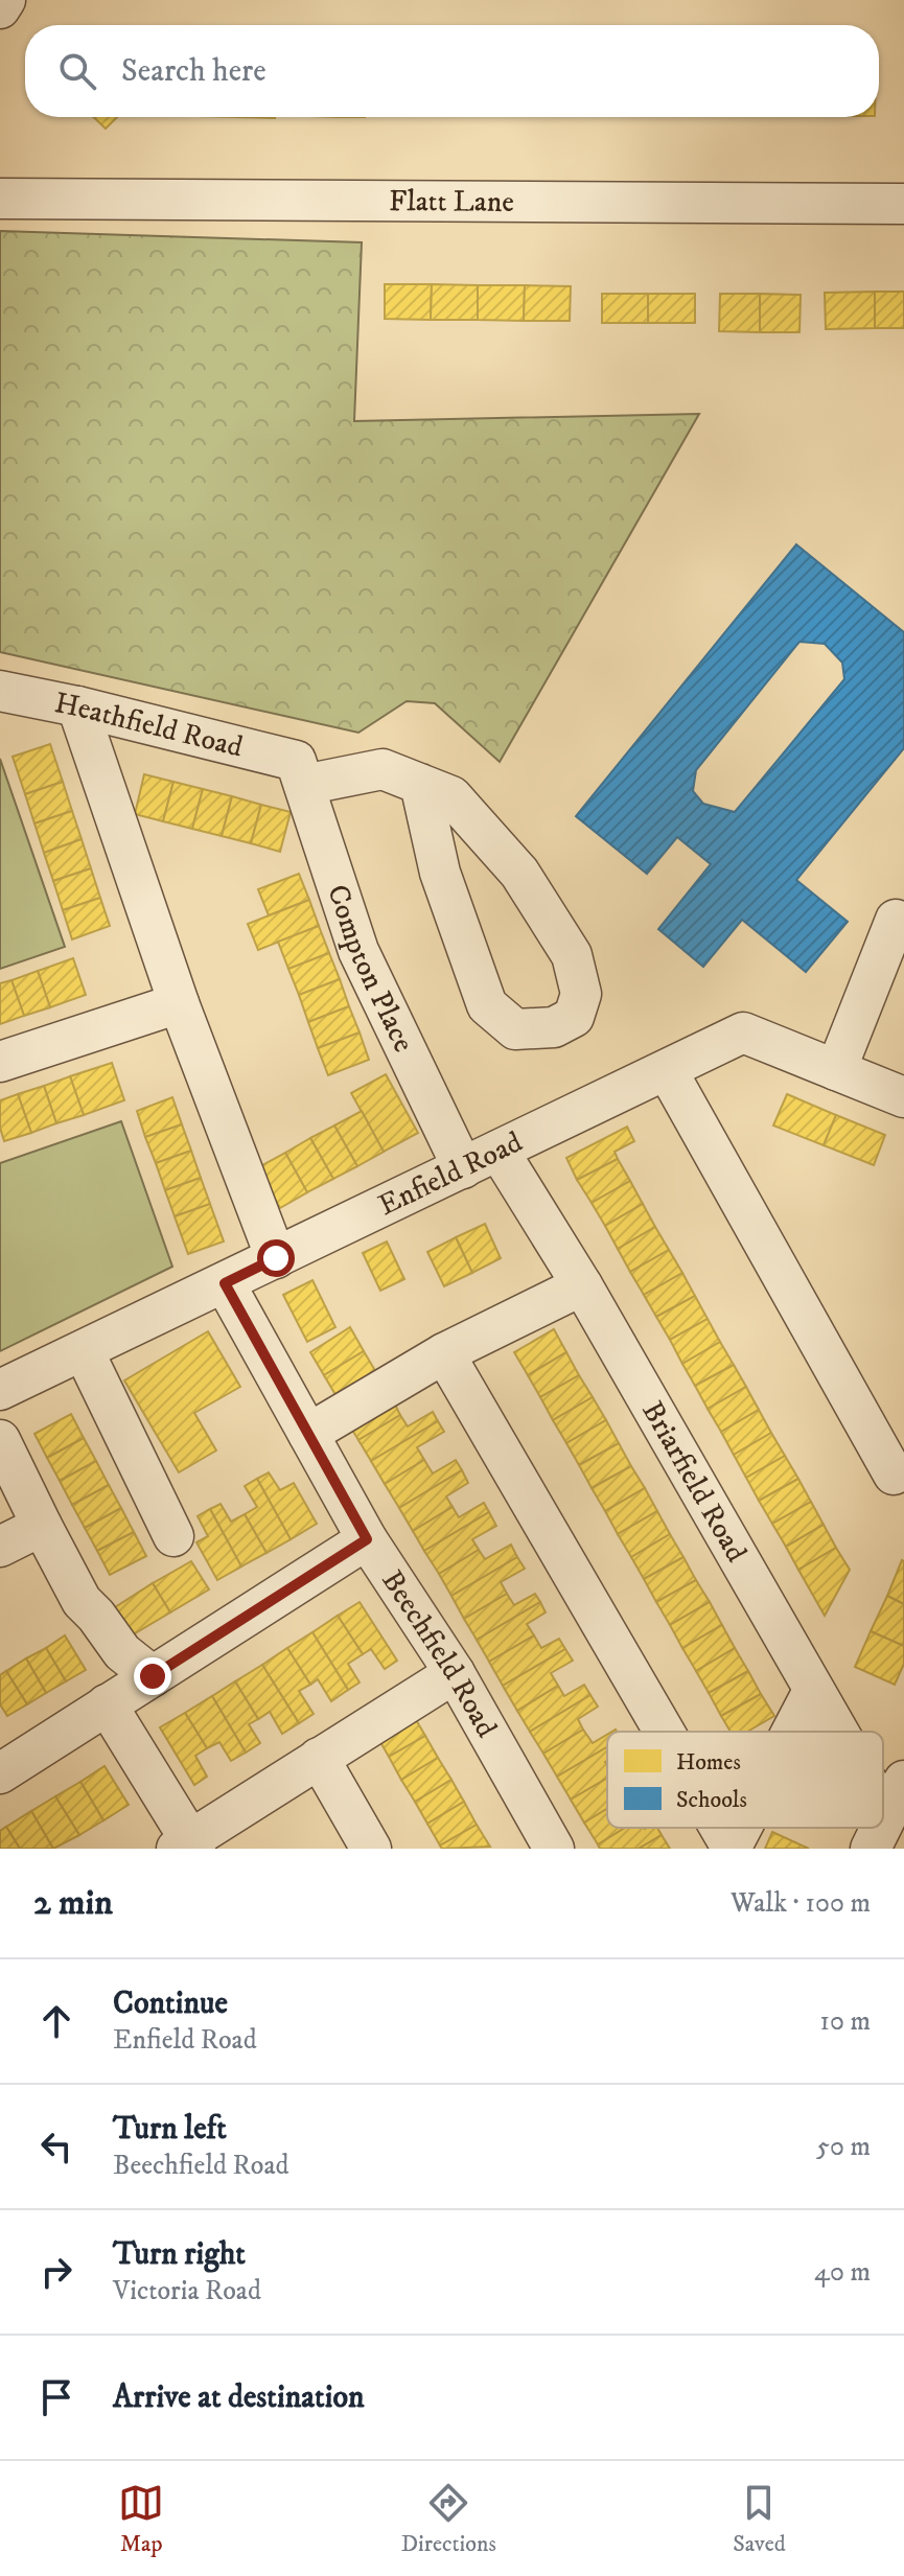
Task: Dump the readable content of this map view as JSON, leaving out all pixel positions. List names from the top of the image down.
{
  "streets": {
    "street": [
      "Flatt Lane",
      "Heathfield Road",
      "Compton Place",
      "Enfield Road",
      "Briarfield Road",
      "Beechfield Road"
    ]
  },
  "crossings": [
    ["Heathfield Road", "Compton Place"],
    ["Compton Place", "Enfield Road"],
    ["Enfield Road", "Briarfield Road"],
    ["Enfield Road", "Beechfield Road"]
  ],
  "legend": ["Homes", "Schools"],
  "page": {
    "search": "Search here",
    "heading": ["2 min", "Walk · 100 m"],
    "list": [
      ["Continue", "Enfield Road", "10 m"],
      ["Turn left", "Beechfield Road", "50 m"],
      ["Turn right", "Victoria Road", "40 m"],
      "Arrive at destination"
    ],
    "nav": ["Map", "Directions", "Saved"]
  }
}
